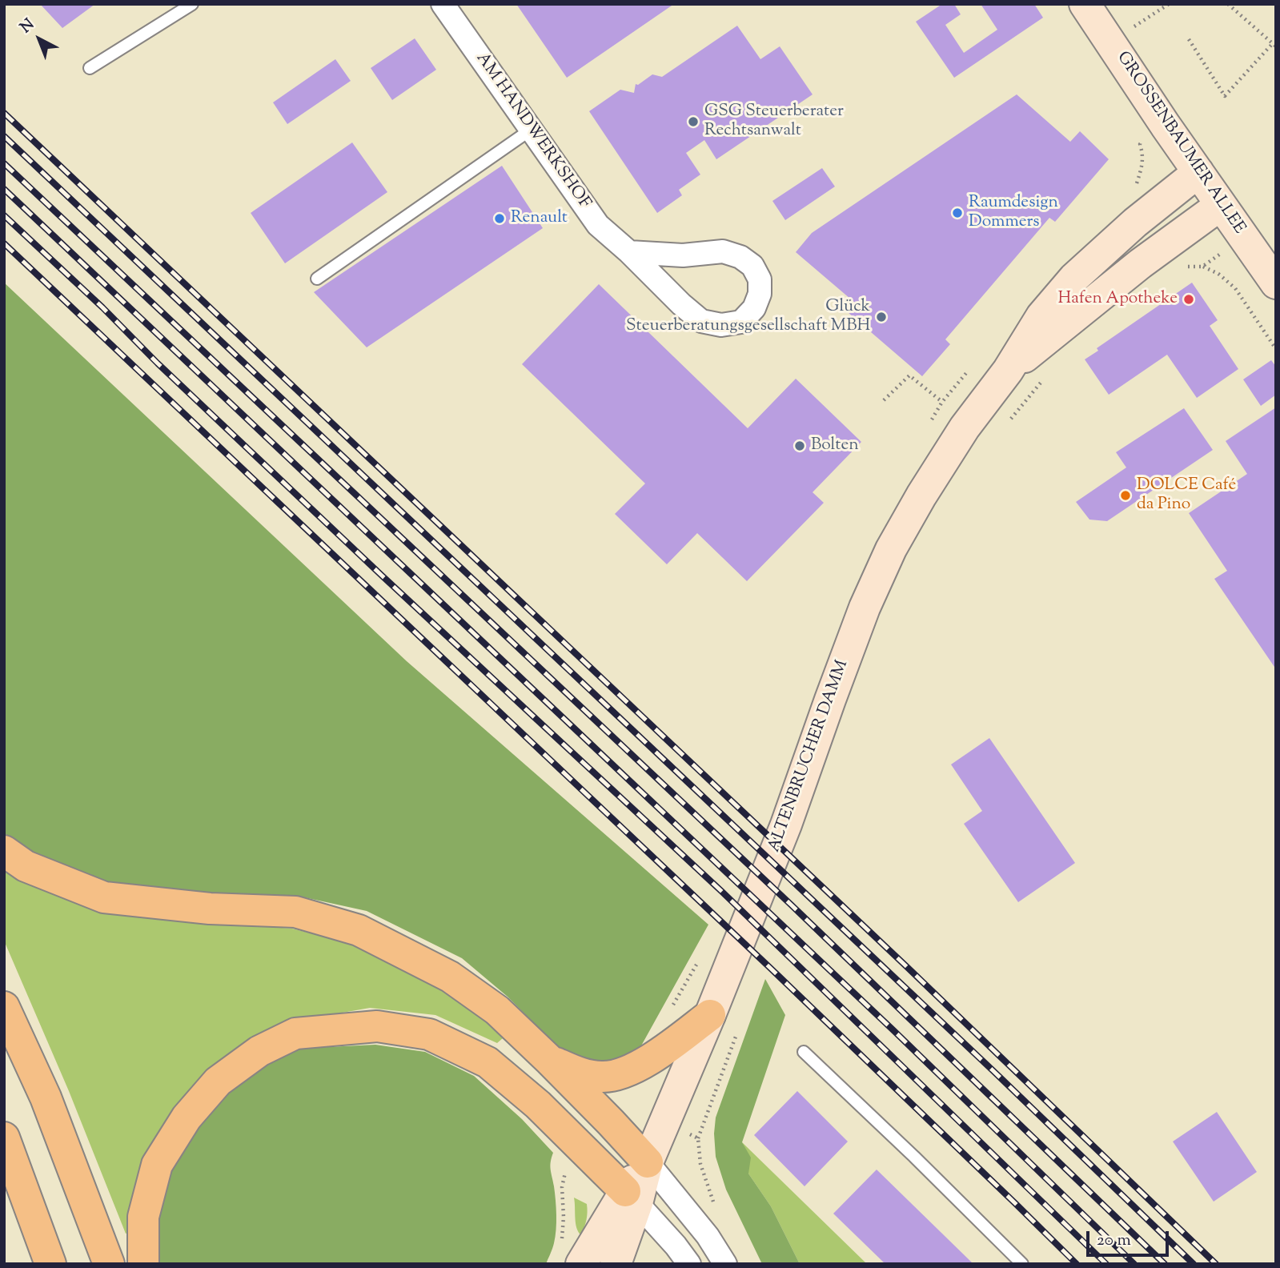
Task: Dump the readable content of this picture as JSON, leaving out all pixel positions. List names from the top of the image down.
{
  "streets": {
    "main road": ["GROSSENBAUMER ALLEE", "ALTENBRUCHER DAMM"],
    "street": ["AM HANDWERKSHOF"]
  },
  "crossings": [
    ["GROSSENBAUMER ALLEE", "ALTENBRUCHER DAMM"]
  ],
  "places": [
    "GSG Steuerberater Rechtsanwalt",
    "Raumdesign Dommers",
    "Renault",
    "Hafen Apotheke",
    "Glück Steuerberatungsgesellschaft MBH",
    "Bolten",
    "DOLCE Café da Pino"
  ],
  "scale_bar": "20 m",
  "north": "top left"
}
